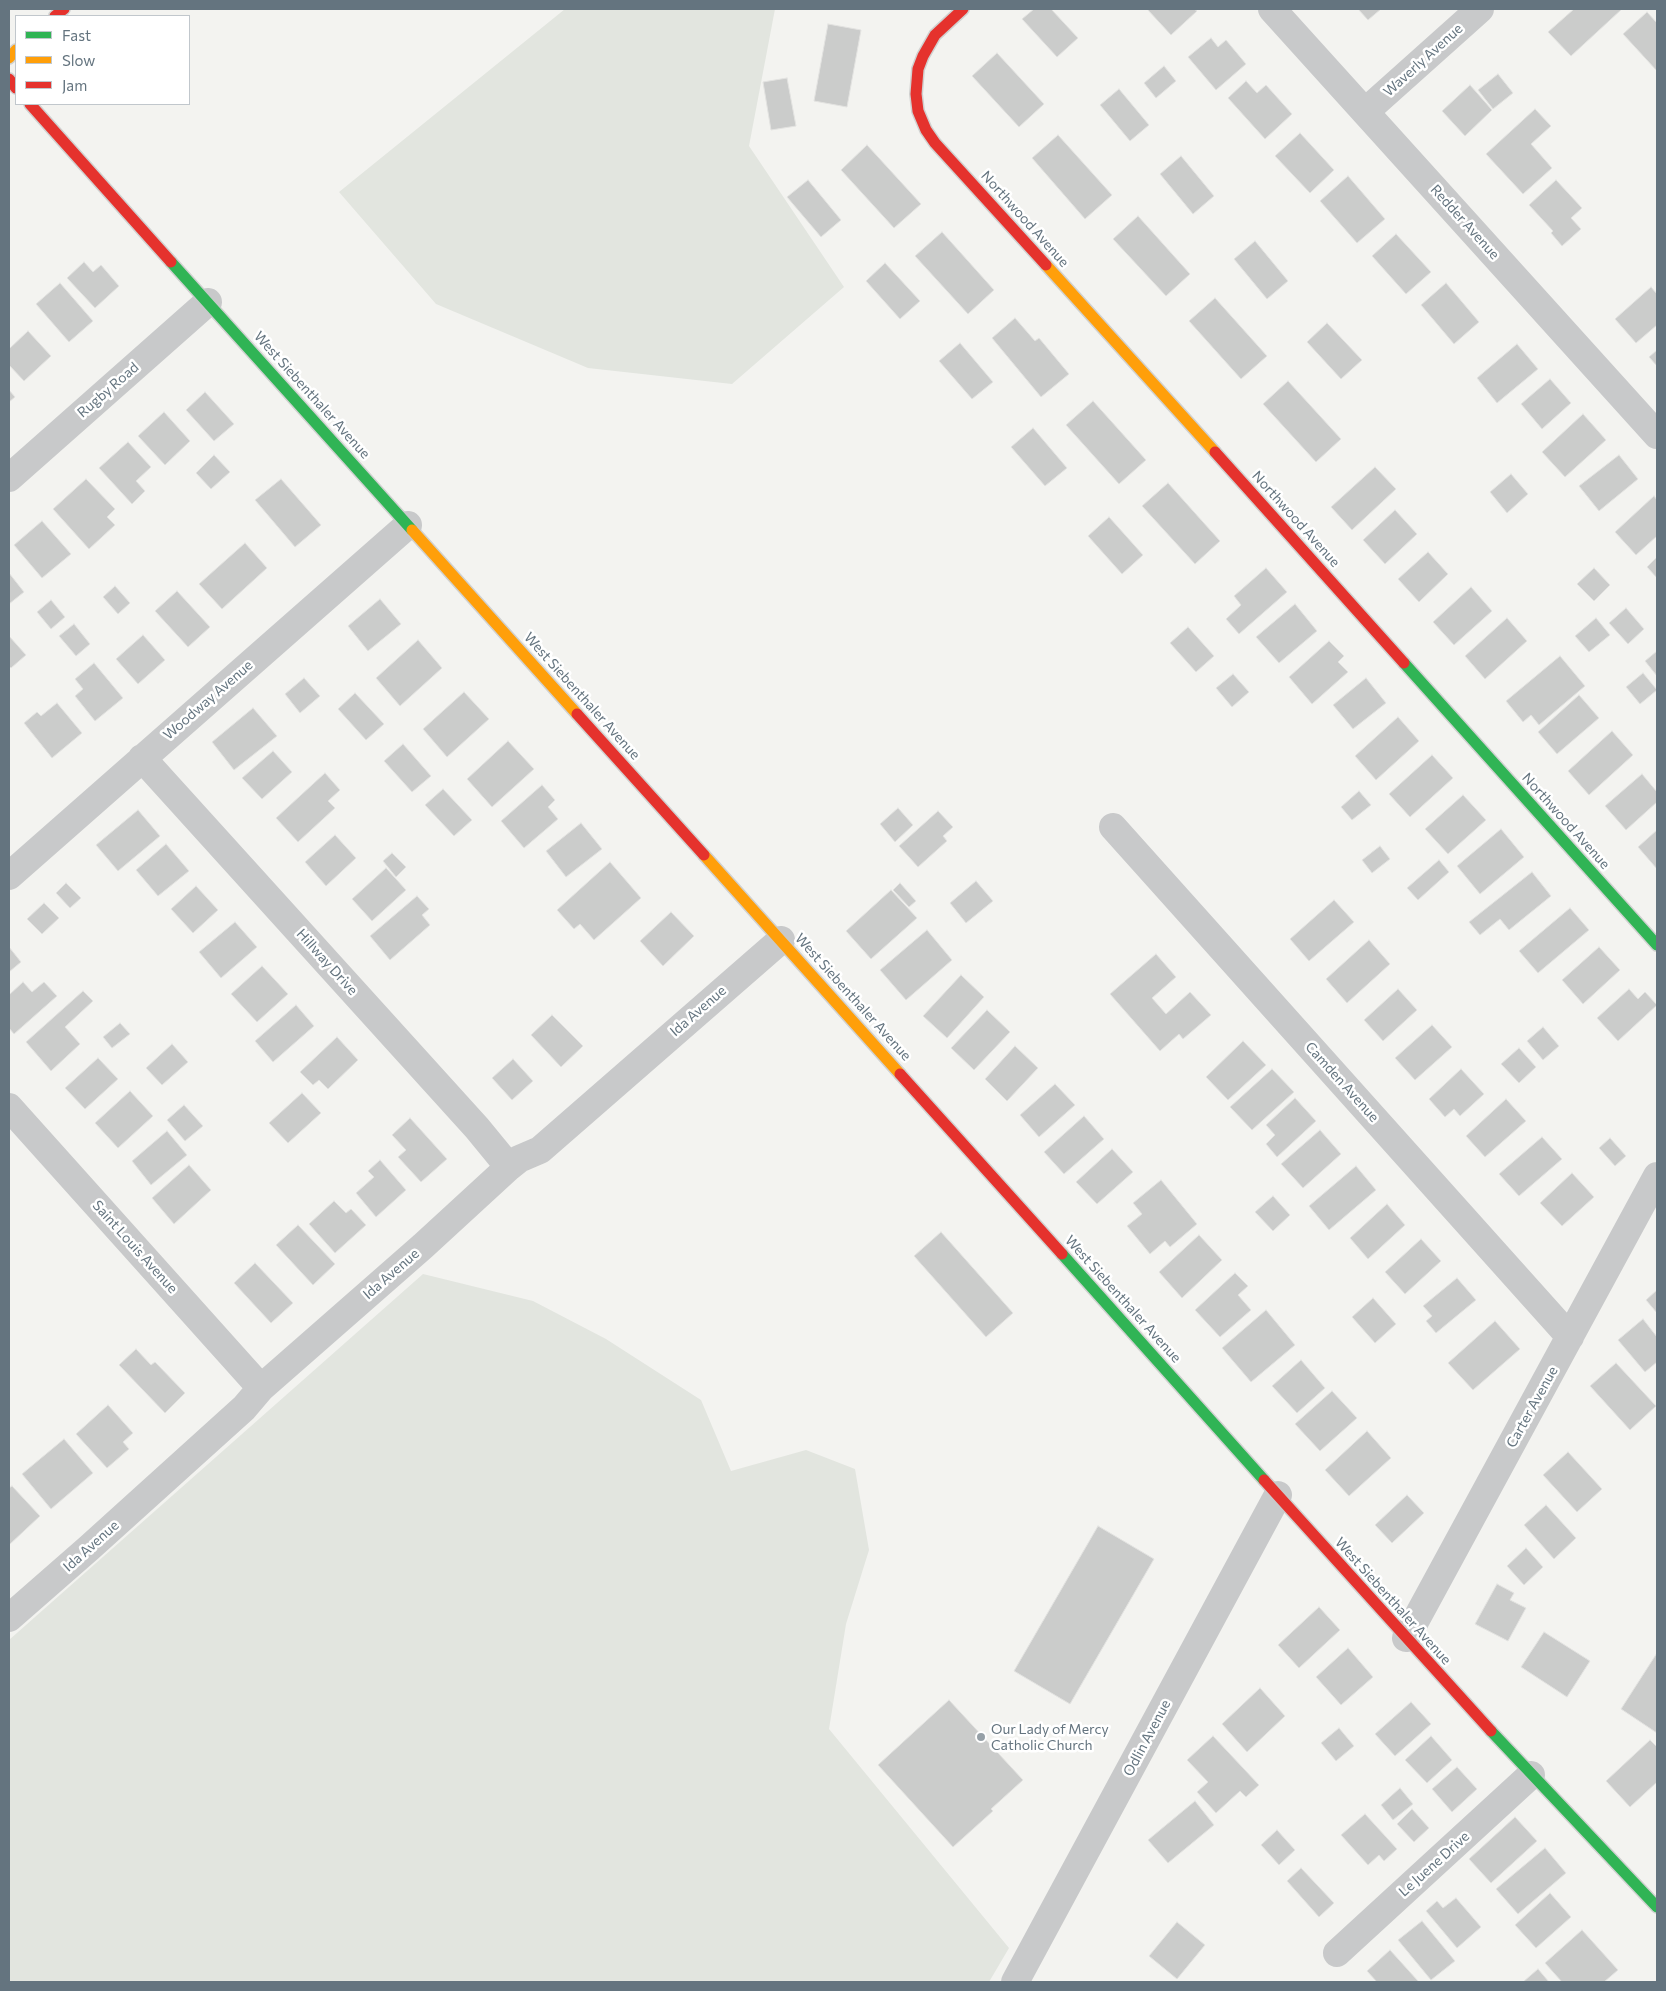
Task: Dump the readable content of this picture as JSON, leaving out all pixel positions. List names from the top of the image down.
{
  "streets": {
    "main road": ["Northwood Avenue", "West Siebenthaler Avenue"],
    "street": [
      "Waverly Avenue",
      "Redder Avenue",
      "Rugby Road",
      "Woodway Avenue",
      "Hillway Drive",
      "Ida Avenue",
      "Camden Avenue",
      "Saint Louis Avenue",
      "Carter Avenue",
      "Odlin Avenue",
      "Le Juene Drive"
    ]
  },
  "crossings": [
    ["Waverly Avenue", "Redder Avenue"],
    ["Rugby Road", "West Siebenthaler Avenue"],
    ["West Siebenthaler Avenue", "Woodway Avenue"],
    ["West Siebenthaler Avenue", "Ida Avenue"],
    ["West Siebenthaler Avenue", "Carter Avenue"],
    ["West Siebenthaler Avenue", "Odlin Avenue"],
    ["West Siebenthaler Avenue", "Le Juene Drive"],
    ["Woodway Avenue", "Hillway Drive"],
    ["Hillway Drive", "Ida Avenue"],
    ["Ida Avenue", "Saint Louis Avenue"],
    ["Camden Avenue", "Carter Avenue"]
  ],
  "places": ["Our Lady of Mercy Catholic Church"],
  "legend": ["Fast", "Slow", "Jam"]
}
